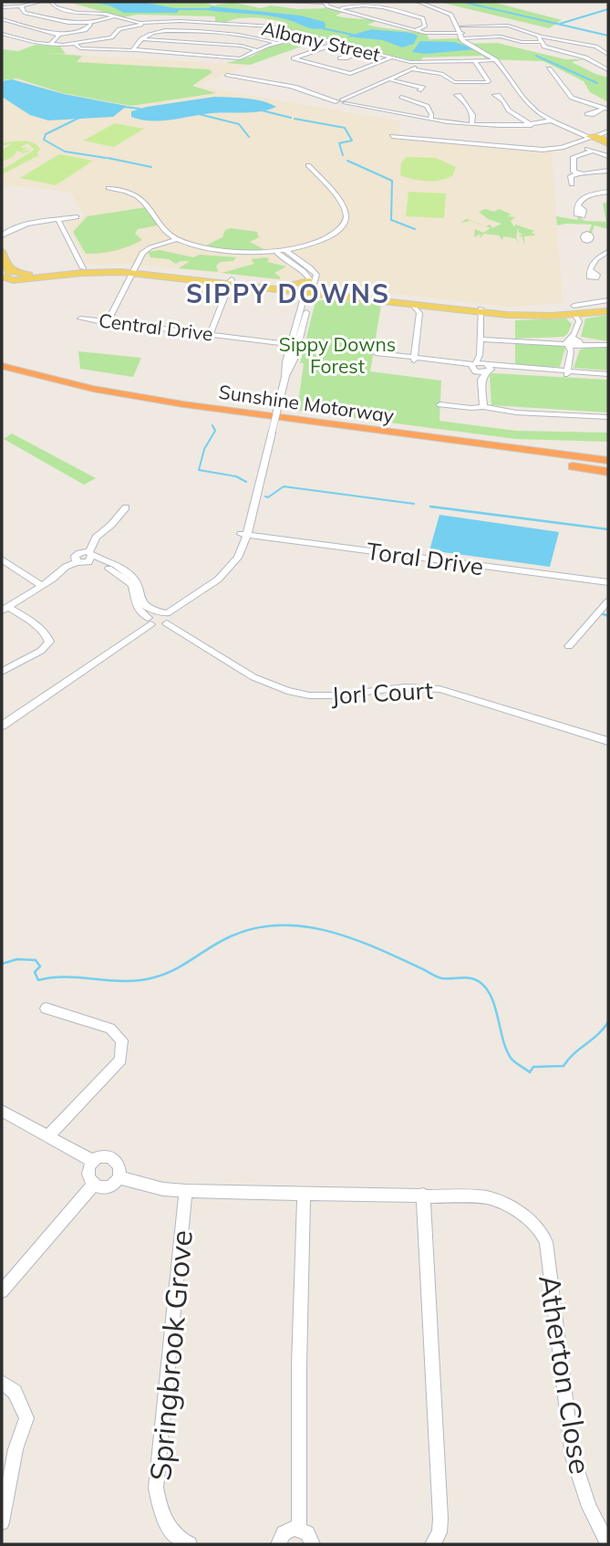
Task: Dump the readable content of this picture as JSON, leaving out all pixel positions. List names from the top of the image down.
{
  "streets": {
    "highway": ["Sunshine Motorway"],
    "street": [
      "Albany Street",
      "Central Drive",
      "Toral Drive",
      "Jorl Court",
      "Springbrook Grove",
      "Atherton Close"
    ]
  },
  "crossings": [
    ["Springbrook Grove", "Atherton Close"]
  ],
  "districts": ["SIPPY DOWNS"],
  "parks": ["Sippy Downs Forest"]
}
